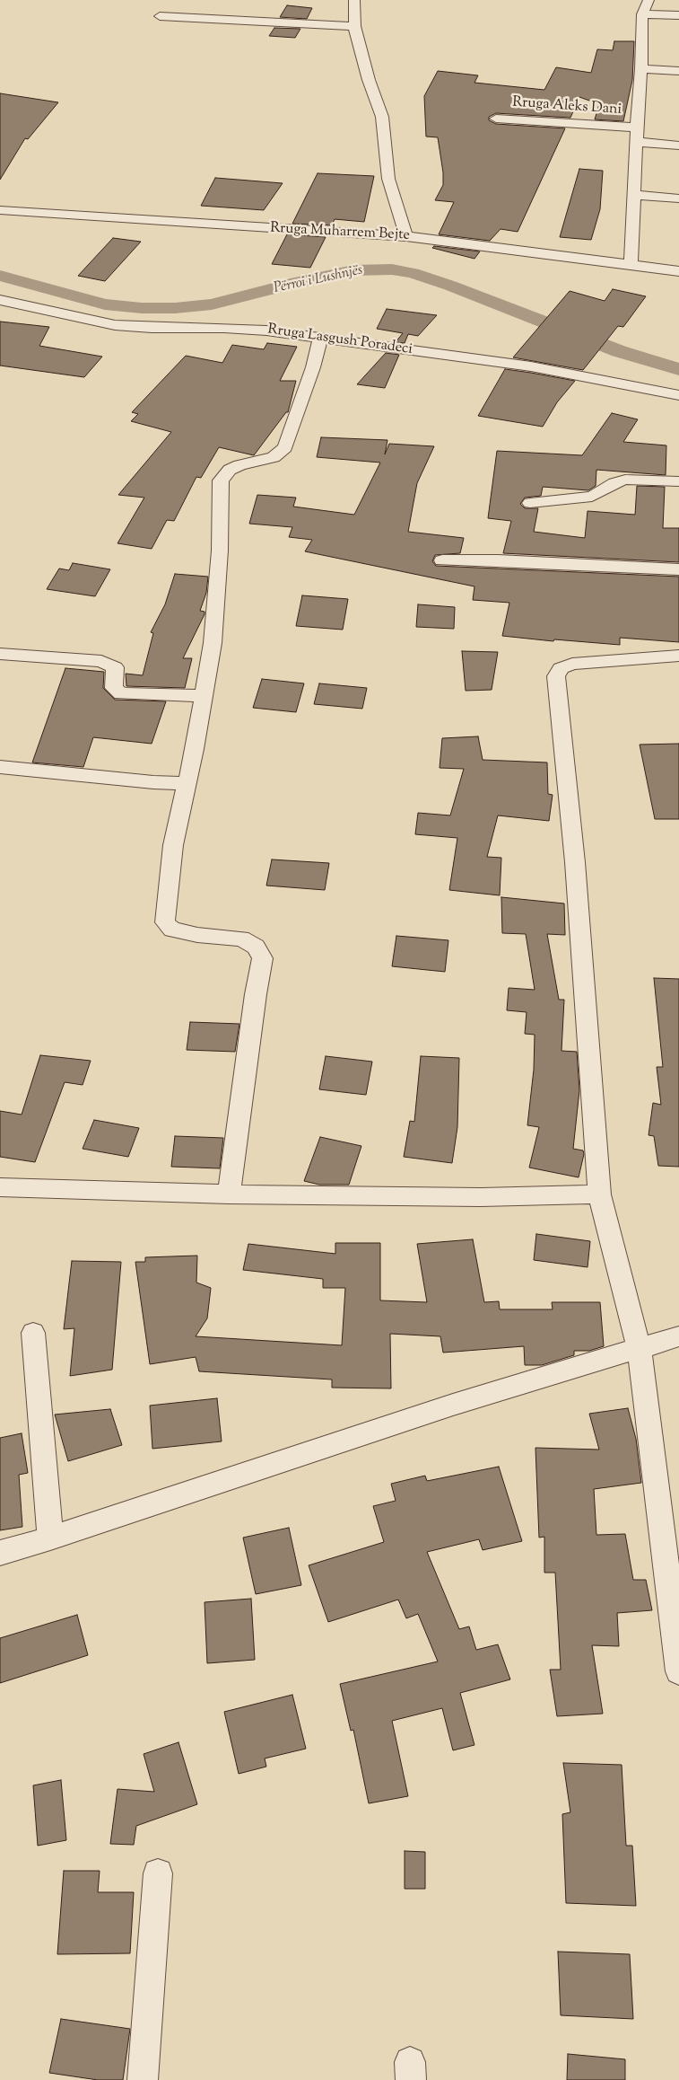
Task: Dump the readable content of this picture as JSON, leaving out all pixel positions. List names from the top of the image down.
{
  "streets": {
    "street": ["Rruga Aleks Dani", "Rruga Muharrem Bejte", "Rruga Lasgush Poradeci"]
  },
  "crossings": [
    ["Rruga Aleks Dani", "Rruga Muharrem Bejte"]
  ],
  "water": ["Përroi i Lushnjës"]
}
